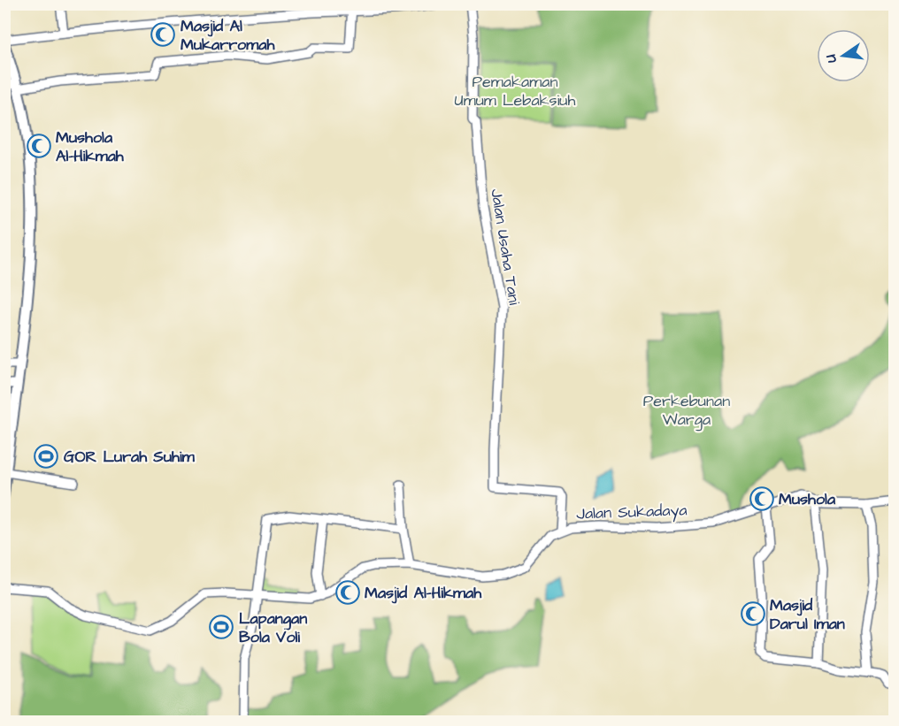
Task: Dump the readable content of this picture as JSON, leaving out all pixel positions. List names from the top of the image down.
{
  "streets": {
    "street": ["Jalan Usaha Tani", "Jalan Sukadaya"]
  },
  "crossings": [
    ["Jalan Usaha Tani", "Jalan Sukadaya"]
  ],
  "parks": ["Pemakaman Umum Lebaksiuh", "Perkebunan Warga"],
  "places": {
    "mosque": [
      "Masjid Al Mukarromah",
      "Mushola Al-Hikmah",
      "Mushola",
      "Masjid Al-Hikmah",
      "Masjid Darul Iman"
    ],
    "sports": ["GOR Lurah Suhim", "Lapangan Bola Voli"]
  },
  "north": "left"
}
